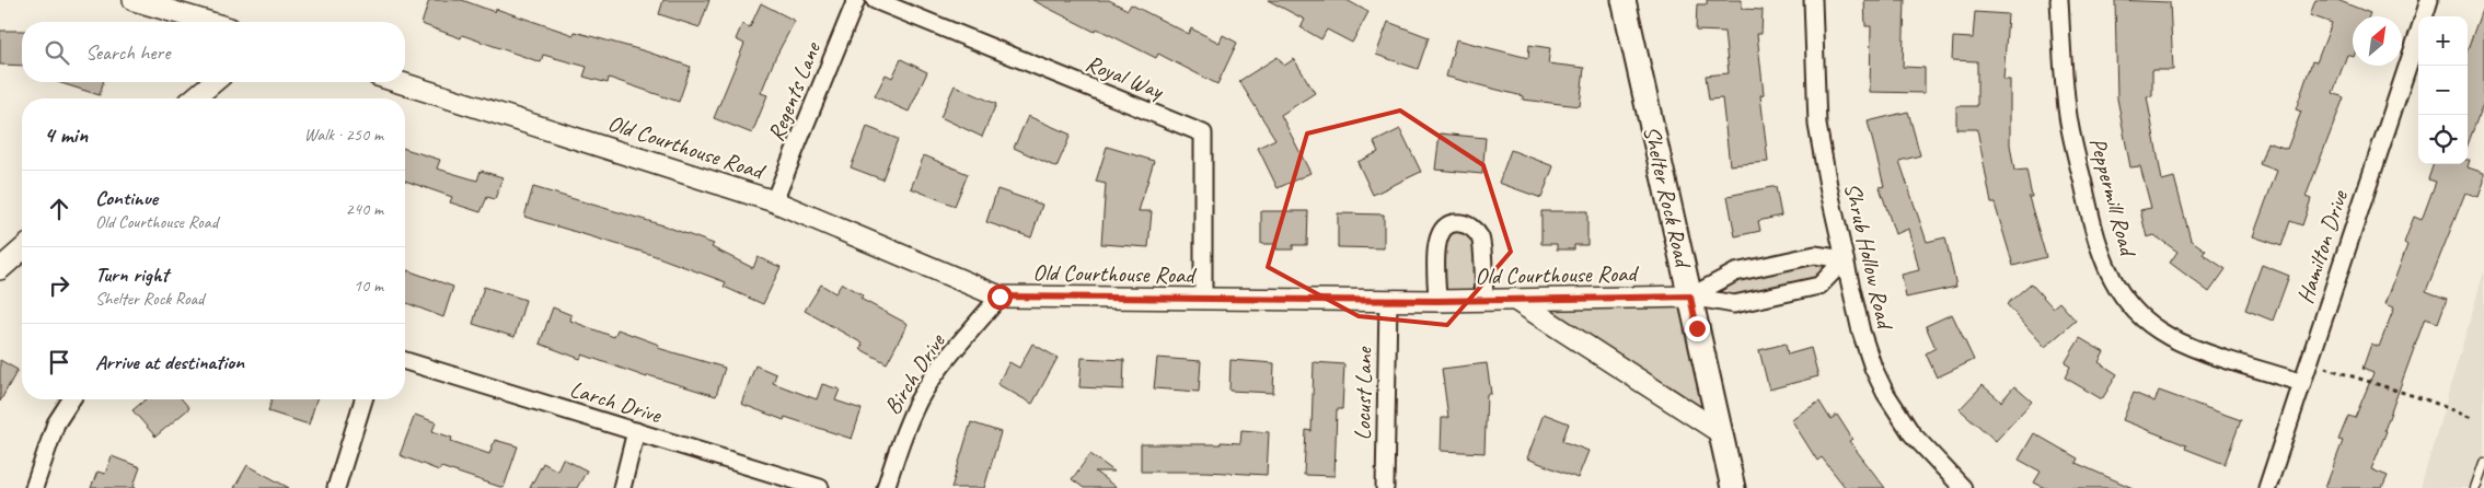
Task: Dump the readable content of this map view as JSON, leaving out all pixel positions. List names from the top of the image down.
{
  "streets": {
    "main road": ["Shelter Rock Road"],
    "street": [
      "Royal Way",
      "Regents Lane",
      "Old Courthouse Road",
      "Peppermill Road",
      "Hamilton Drive",
      "Shrub Hollow Road",
      "Birch Drive",
      "Locust Lane",
      "Larch Drive"
    ]
  },
  "crossings": [
    ["Royal Way", "Old Courthouse Road"],
    ["Regents Lane", "Old Courthouse Road"],
    ["Old Courthouse Road", "Shelter Rock Road"],
    ["Old Courthouse Road", "Birch Drive"],
    ["Old Courthouse Road", "Locust Lane"],
    ["Peppermill Road", "Hamilton Drive"]
  ],
  "north": "top right",
  "page": {
    "map_buttons": ["+", "−"],
    "search": "Search here",
    "heading": ["4 min", "Walk · 250 m"],
    "list": [
      ["Continue", "Old Courthouse Road", "240 m"],
      ["Turn right", "Shelter Rock Road", "10 m"],
      "Arrive at destination"
    ]
  }
}
